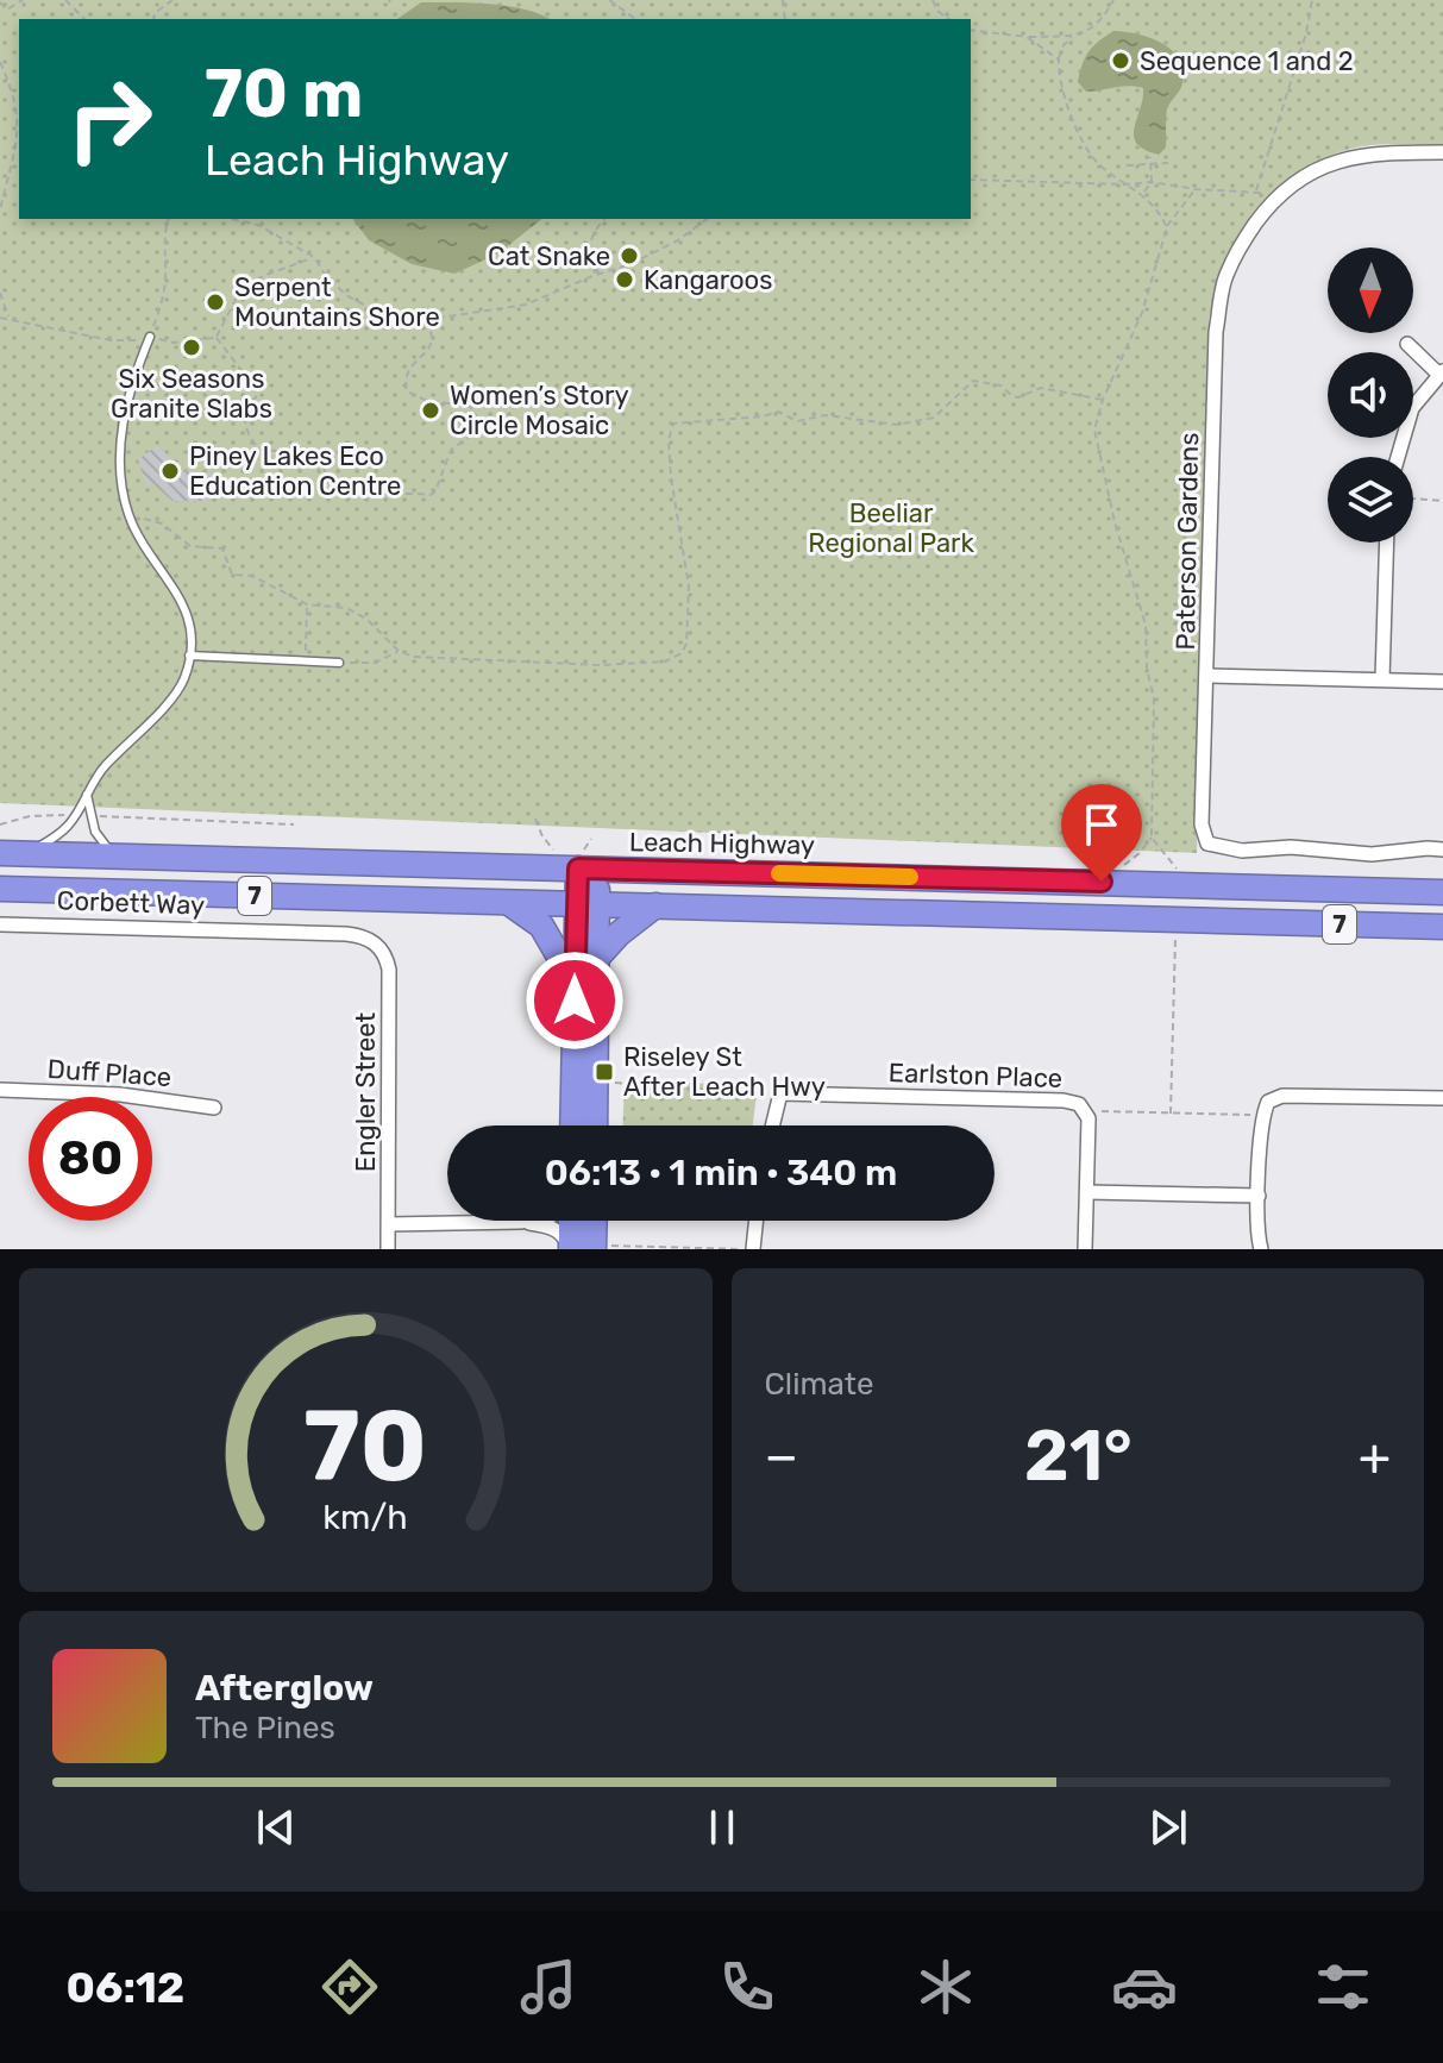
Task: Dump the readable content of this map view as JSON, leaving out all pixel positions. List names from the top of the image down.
{
  "streets": {
    "highway": ["Leach Highway", "7"],
    "street": [
      "Paterson Gardens",
      "Corbett Way",
      "Duff Place",
      "Earlston Place",
      "Engler Street"
    ]
  },
  "crossings": [
    ["Corbett Way", "Engler Street"]
  ],
  "parks": ["Beeliar Regional Park"],
  "places": {
    "other": [
      "Sequence 1 and 2",
      "Cat Snake",
      "Kangaroos",
      "Serpent Mountains Shore",
      "Six Seasons Granite Slabs",
      "Women’s Story Circle Mosaic",
      "Piney Lakes Eco Education Centre"
    ],
    "transit": ["Riseley St After Leach Hwy"]
  },
  "north": "bottom",
  "page": {
    "turn": ["70 m", "Leach Highway"],
    "limit": "80",
    "trip": "06:13 · 1 min · 340 m",
    "tile": "Climate",
    "heat": ["−", "21°", "+"],
    "song": ["Afterglow", "The Pines"],
    "tabs": "06:12",
    "gauge": ["70", "km/h"]
  }
}
